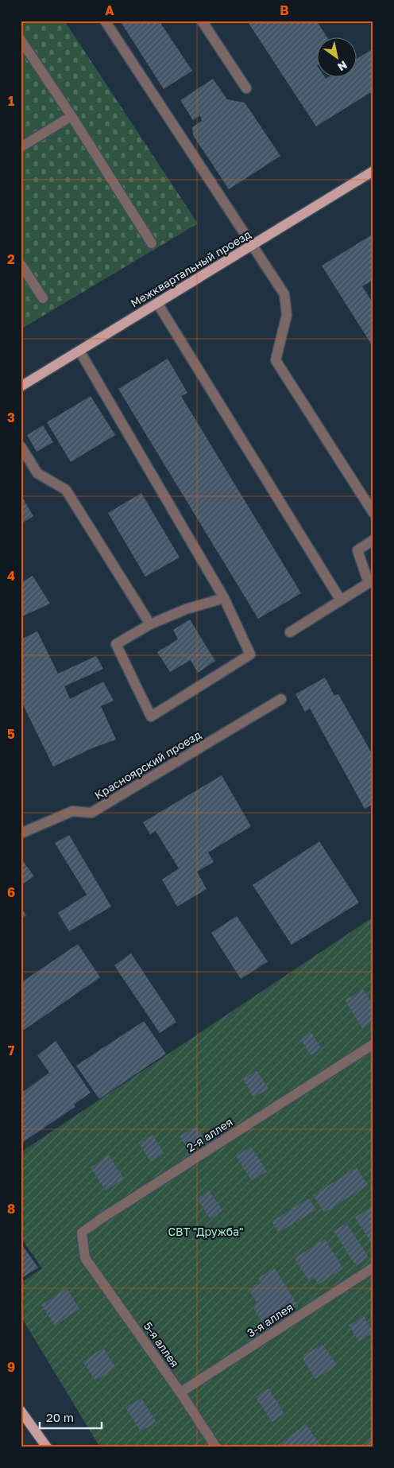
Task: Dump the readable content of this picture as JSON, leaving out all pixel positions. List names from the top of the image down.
{
  "streets": {
    "main road": ["Межквартальный проезд"],
    "street": [
      "Красноярский проезд",
      "2-я аллея",
      "3-я аллея",
      "5-я аллея"
    ]
  },
  "crossings": [
    ["2-я аллея", "5-я аллея"],
    ["3-я аллея", "5-я аллея"]
  ],
  "parks": ["СВТ \"Дружба\""],
  "scale_bar": "20 m",
  "north": "bottom right",
  "grid": {
    "columns": ["A", "B"],
    "rows": [
      "1",
      "2",
      "3",
      "4",
      "5",
      "6",
      "7",
      "8",
      "9"
    ]
  }
}
